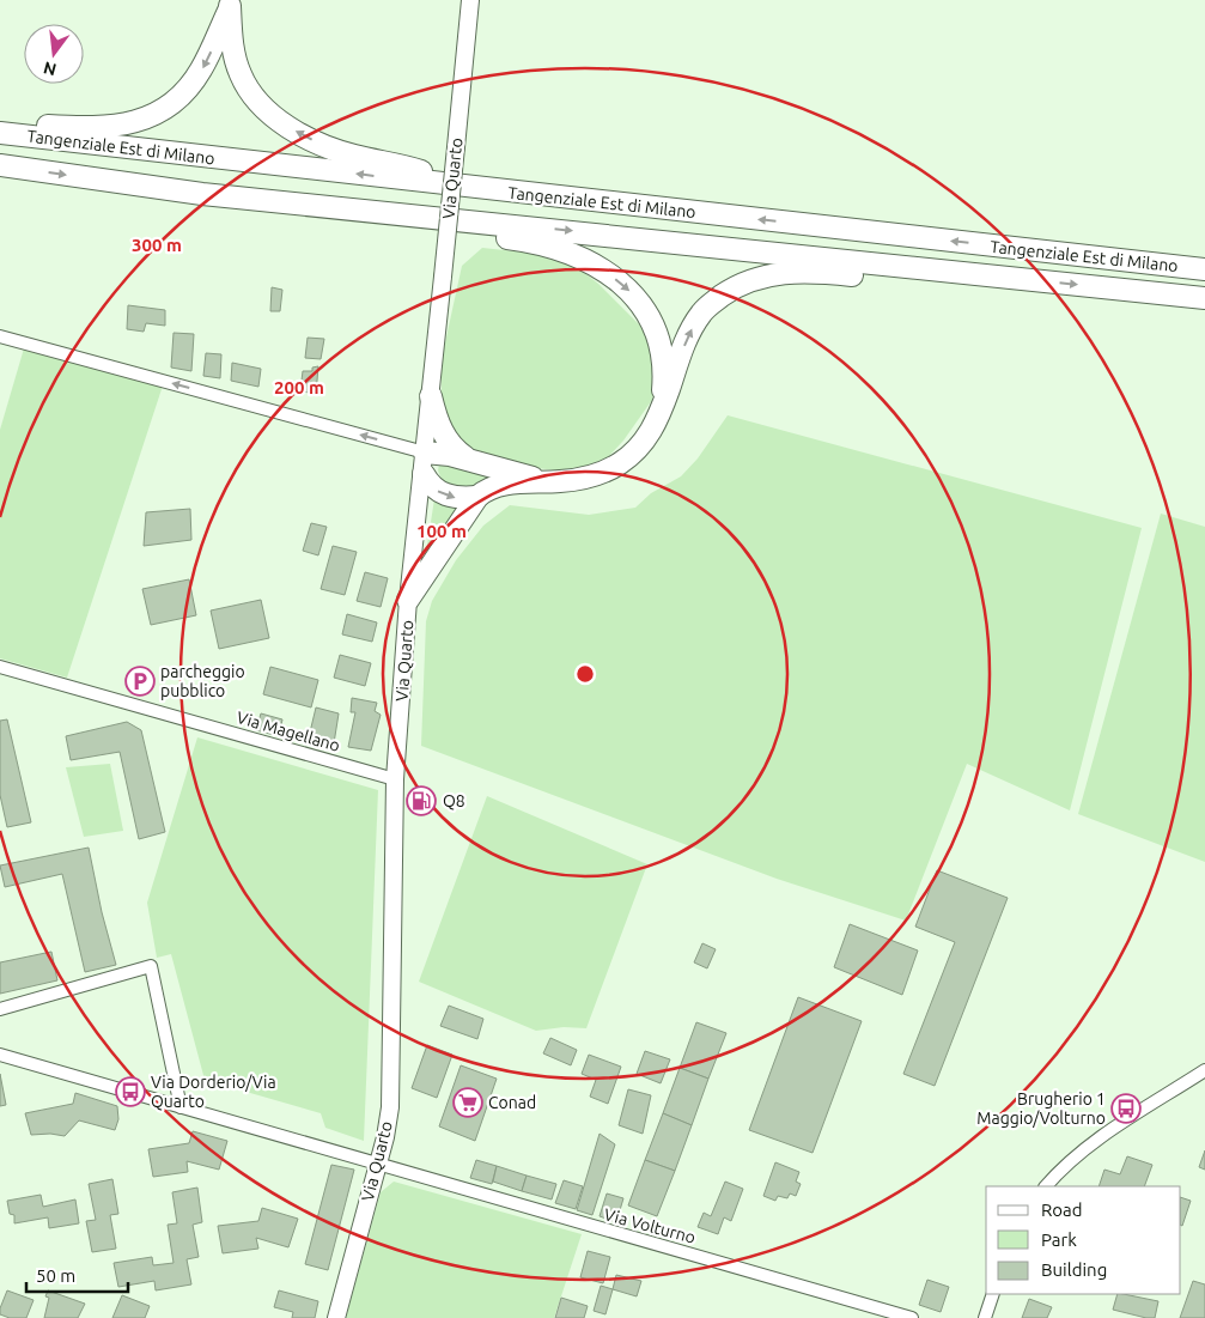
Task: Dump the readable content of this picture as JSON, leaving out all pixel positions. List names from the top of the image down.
{
  "streets": {
    "highway": ["Tangenziale Est di Milano"],
    "street": ["Via Quarto", "Via Magellano", "Via Volturno"]
  },
  "crossings": [
    ["Via Quarto", "Via Magellano"],
    ["Via Quarto", "Via Volturno"]
  ],
  "places": {
    "parking": ["parcheggio pubblico"],
    "fuel station": ["Q8"],
    "bus stop": ["Via Dorderio/Via Quarto", "Brugherio 1 Maggio/Volturno"],
    "supermarket": ["Conad"]
  },
  "legend": ["Road", "Park", "Building"],
  "scale_bar": "50 m",
  "north": "bottom",
  "rings": ["300 m", "200 m", "100 m"]
}
